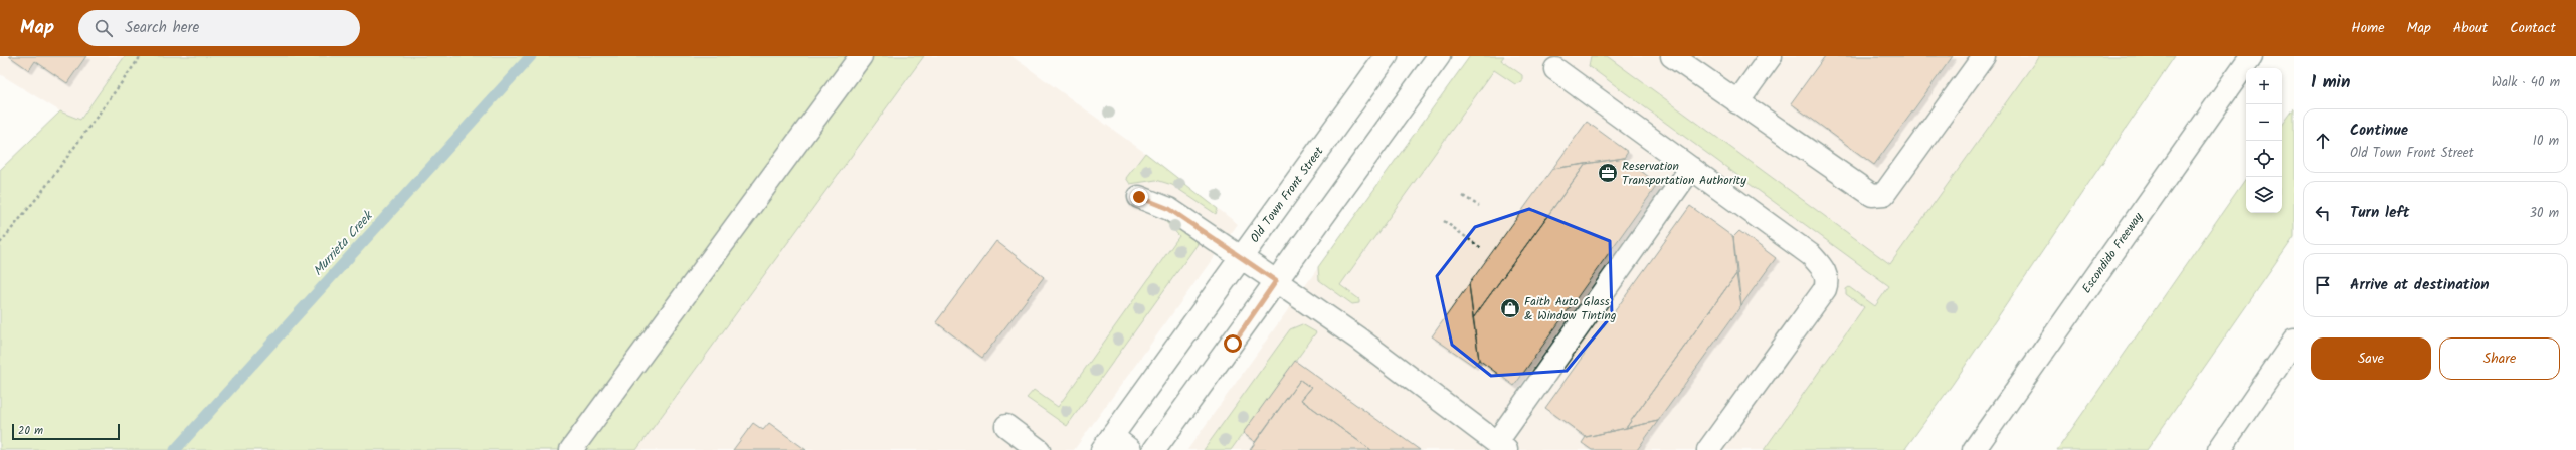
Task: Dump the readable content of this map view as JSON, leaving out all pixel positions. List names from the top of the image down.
{
  "streets": {
    "main road": ["Old Town Front Street", "Escondido Freeway"]
  },
  "water": ["Murrieta Creek"],
  "places": {
    "office": ["Reservation Transportation Authority"],
    "shop": ["Faith Auto Glass & Window Tinting"]
  },
  "scale_bar": "20 m",
  "page": {
    "header": "Map",
    "search": "Search here",
    "nav": [
      "Home",
      "Map",
      "About",
      "Contact"
    ],
    "heading": ["1 min", "Walk · 40 m"],
    "map_buttons": ["+", "−"],
    "list": [
      ["Continue", "Old Town Front Street", "10 m"],
      ["Turn left", "30 m"],
      "Arrive at destination"
    ],
    "buttons": ["Save", "Share"],
    "scale": "20 m"
  }
}
